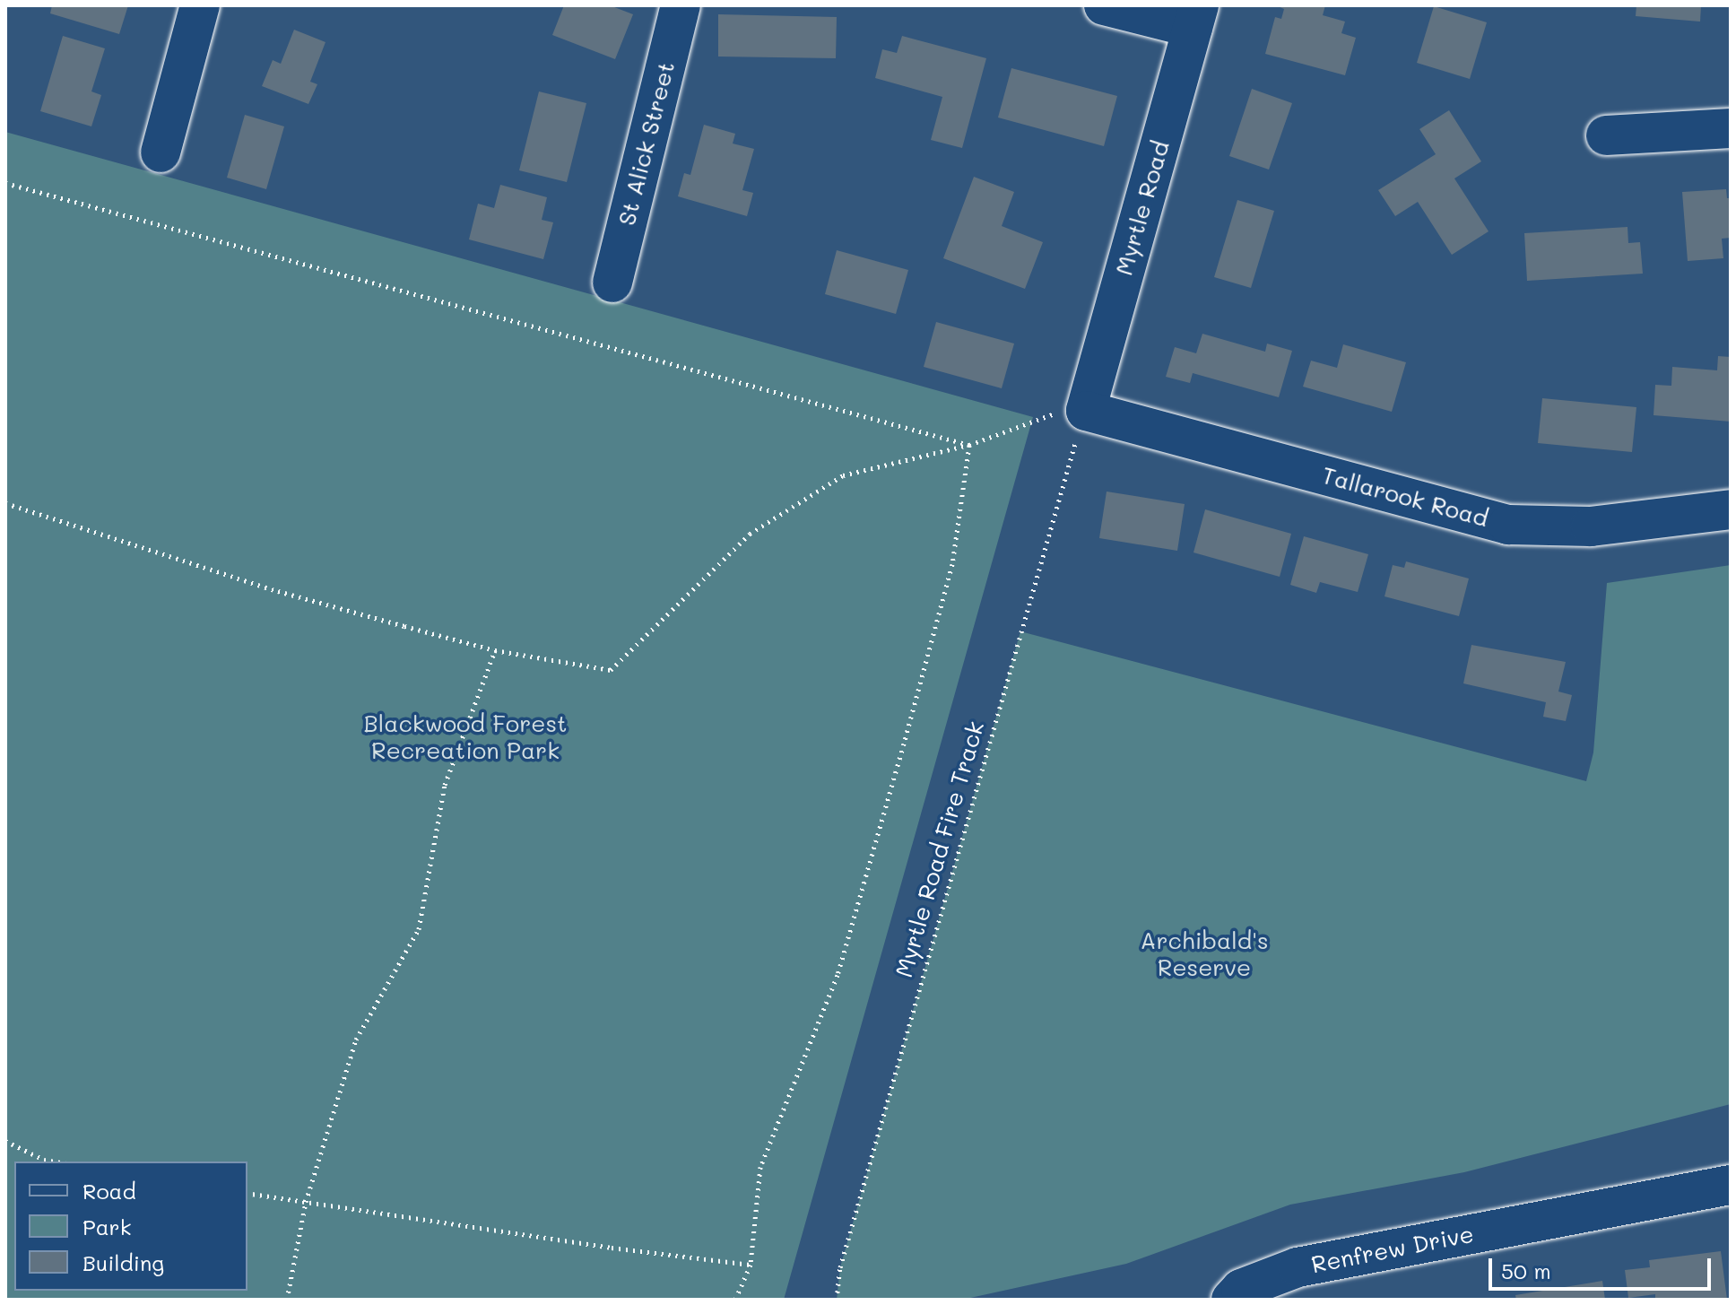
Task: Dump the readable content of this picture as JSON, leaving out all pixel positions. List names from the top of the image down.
{
  "streets": {
    "street": [
      "St Alick Street",
      "Myrtle Road",
      "Tallarook Road",
      "Renfrew Drive"
    ],
    "path": ["Myrtle Road Fire Track"]
  },
  "crossings": [
    ["Myrtle Road", "Tallarook Road"],
    ["Myrtle Road", "Myrtle Road Fire Track"],
    ["Tallarook Road", "Myrtle Road Fire Track"]
  ],
  "parks": ["Blackwood Forest Recreation Park", "Archibald's Reserve"],
  "legend": ["Road", "Park", "Building"],
  "scale_bar": "50 m"
}
